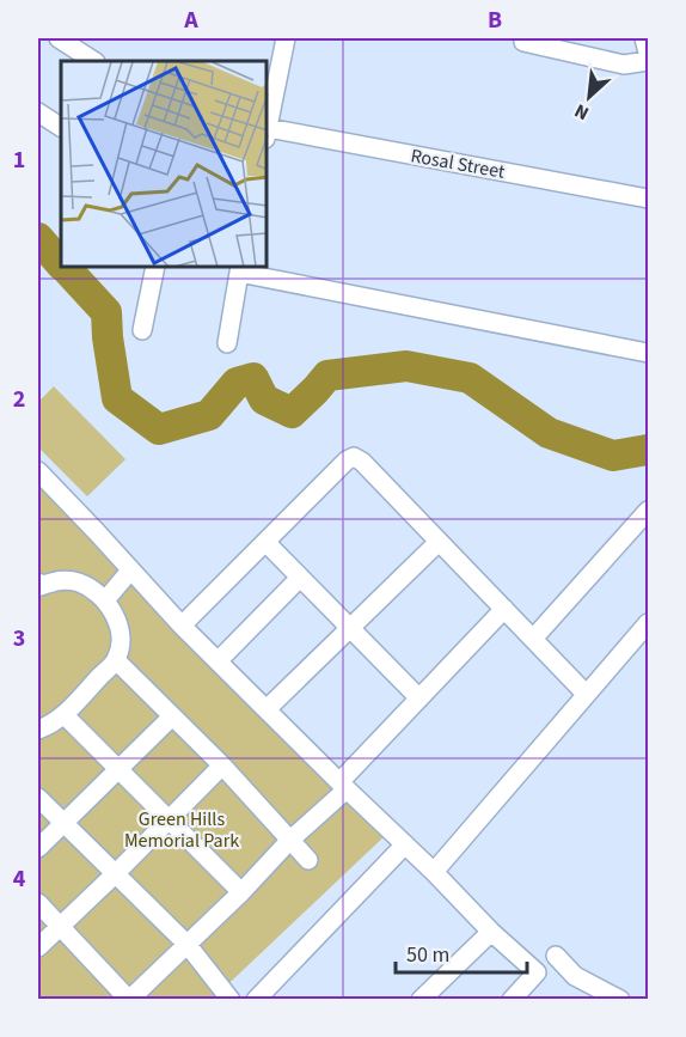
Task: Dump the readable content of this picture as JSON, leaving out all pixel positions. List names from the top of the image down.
{
  "streets": {
    "street": ["Rosal Street"]
  },
  "parks": ["Green Hills Memorial Park"],
  "scale_bar": "50 m",
  "north": "bottom left",
  "grid": {
    "columns": ["A", "B"],
    "rows": [
      "1",
      "2",
      "3",
      "4"
    ]
  }
}
